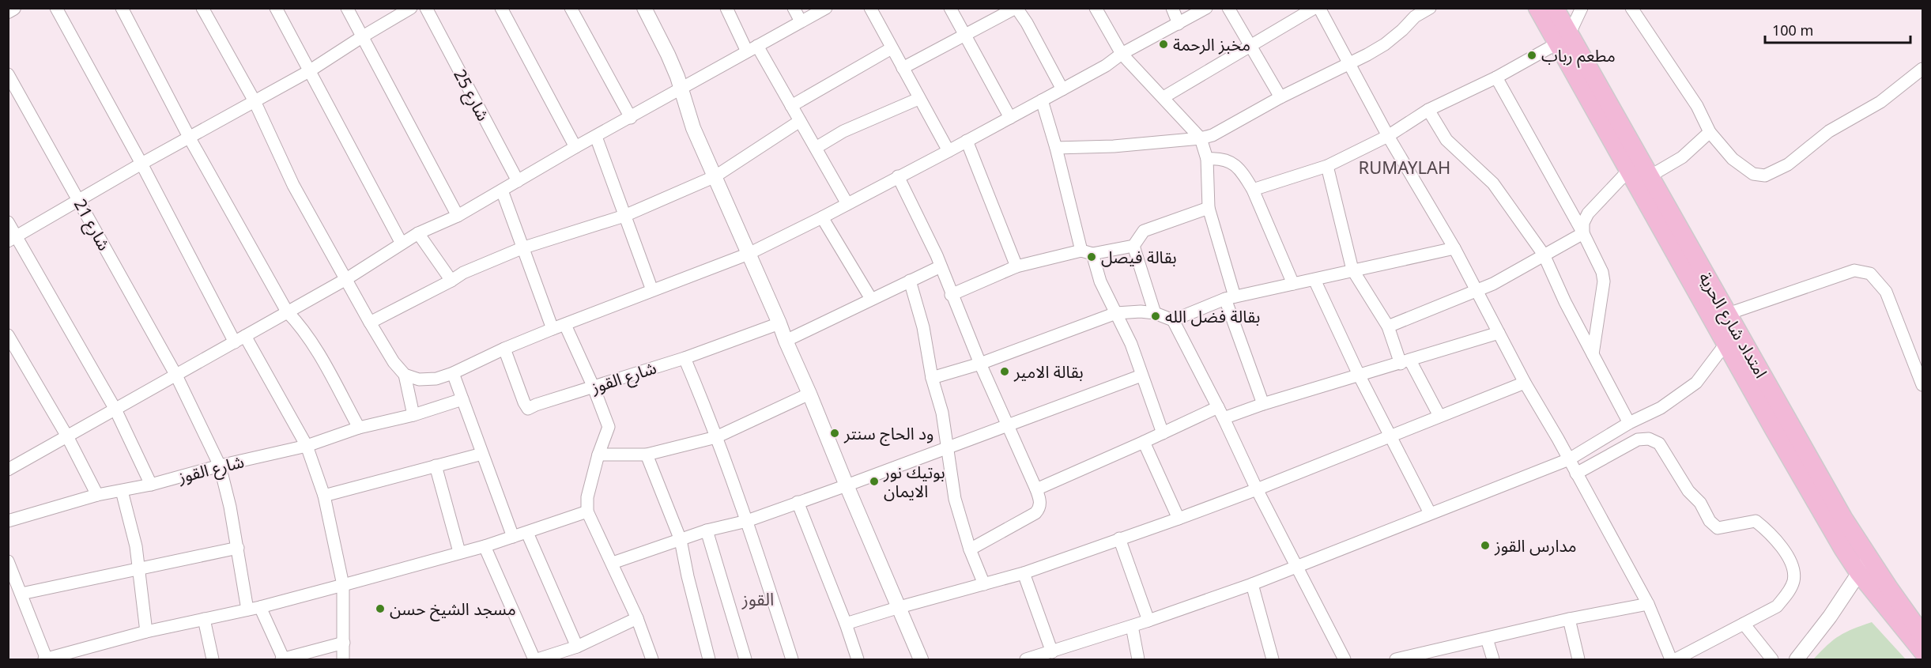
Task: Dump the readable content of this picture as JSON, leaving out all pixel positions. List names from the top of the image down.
{
  "streets": {
    "main road": ["امتداد شارع الحرية"],
    "street": ["شارع 25", "شارع 21", "شارع القوز"]
  },
  "crossings": [
    ["شارع 21", "شارع القوز"]
  ],
  "districts": ["RUMAYLAH", "القوز"],
  "places": [
    "مخبز الرحمة",
    "مطعم رباب",
    "بقالة فيصل",
    "بقالة فضل الله",
    "بقالة الامير",
    "ود الحاج سنتر",
    "بوتيك نور الايمان",
    "مدارس القوز",
    "مسجد الشيخ حسن"
  ],
  "scale_bar": "100 m"
}
